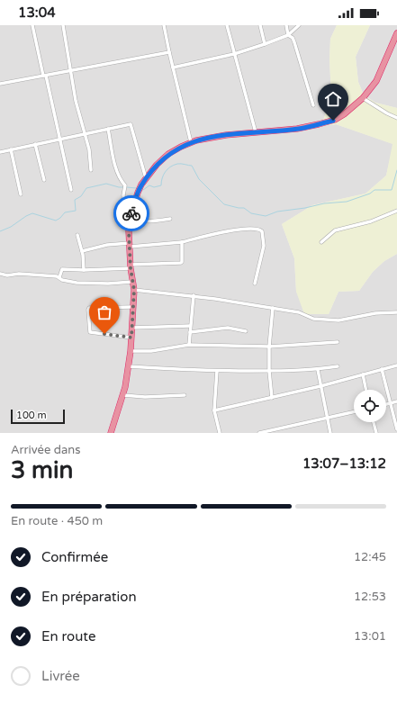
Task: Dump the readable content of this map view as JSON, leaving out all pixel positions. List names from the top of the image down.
{
  "scale_bar": "100 m",
  "page": {
    "status": "13:04",
    "scale": "100 m",
    "heading": ["3 min", "Arrivée dans", "13:07–13:12"],
    "bar": "En route · 450 m",
    "list": [
      ["Confirmée", "12:45"],
      ["En préparation", "12:53"],
      ["En route", "13:01"],
      "Livrée"
    ]
  }
}
